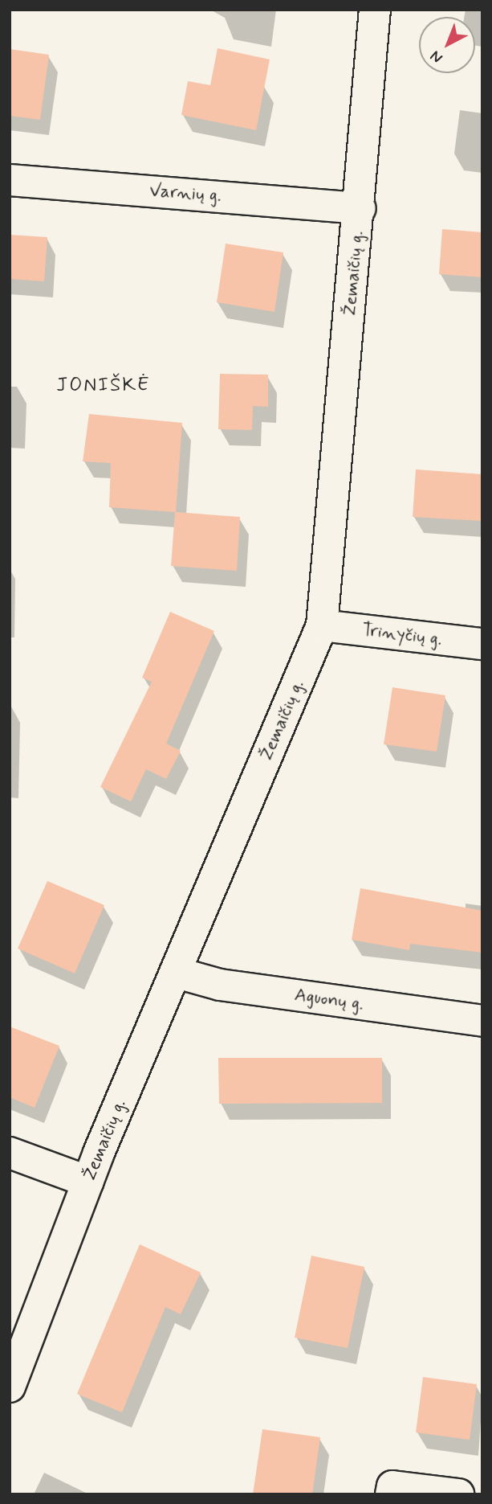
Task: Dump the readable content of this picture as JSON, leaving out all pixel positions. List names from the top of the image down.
{
  "streets": {
    "street": [
      "Varnių g.",
      "Žemaičių g.",
      "Trinyčių g.",
      "Aguonų g."
    ]
  },
  "crossings": [
    ["Varnių g.", "Žemaičių g."],
    ["Žemaičių g.", "Trinyčių g."],
    ["Žemaičių g.", "Aguonų g."]
  ],
  "districts": ["JONIŠKĖ"],
  "north": "bottom left"
}
